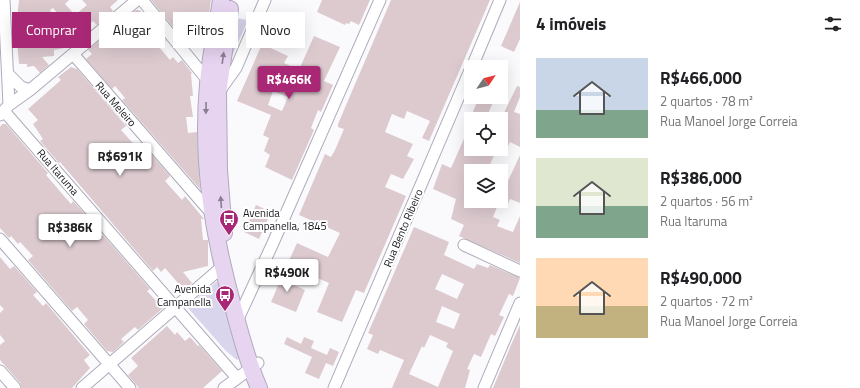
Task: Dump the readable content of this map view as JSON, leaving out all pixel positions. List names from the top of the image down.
{
  "streets": {
    "street": ["Rua Meleiro", "Rua Itaruma", "Rua Bento Ribeiro"]
  },
  "places": {
    "bus stop": ["Avenida Campanella, 1845", "Avenida Campanella"]
  },
  "north": "top right",
  "page": {
    "heading": "4 imóveis",
    "chip": [
      "Comprar",
      "Alugar",
      "Filtros",
      "Novo"
    ],
    "list": [
      {
        "name": "R$466,000",
        "note": "2 quartos · 78 m² · Rua Manoel Jorge Correia"
      },
      {
        "name": "R$386,000",
        "note": "2 quartos · 56 m² · Rua Itaruma"
      },
      {
        "name": "R$490,000",
        "note": "2 quartos · 72 m² · Rua Manoel Jorge Correia"
      }
    ],
    "price": [
      "R$466K",
      "R$691K",
      "R$386K",
      "R$490K"
    ]
  }
}
